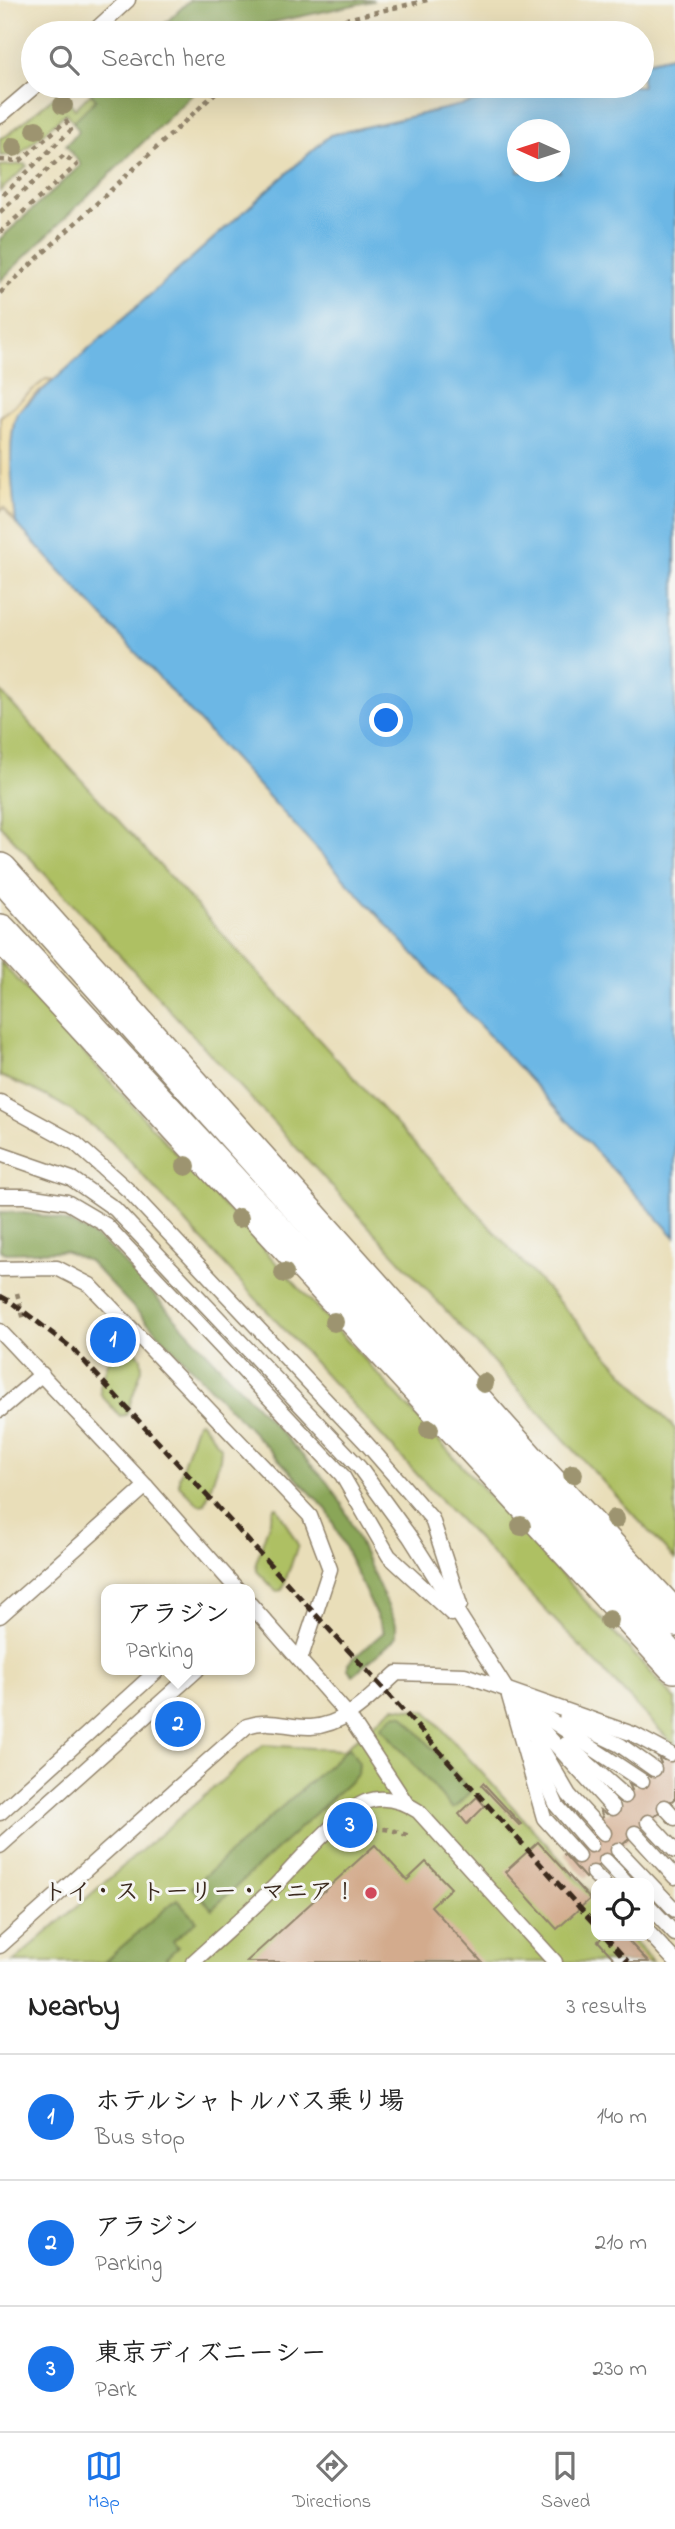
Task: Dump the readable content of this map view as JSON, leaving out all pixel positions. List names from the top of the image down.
{
  "places": ["トイ・ストーリー・マニア！"],
  "north": "left",
  "page": {
    "search": "Search here",
    "pins": ["1", "2", "3"],
    "popup": ["アラジン", "Parking"],
    "heading": ["Nearby", "3 results"],
    "list": [
      {
        "mark": "1",
        "name": "ホテルシャトルバス乗り場",
        "note": "Bus stop",
        "value": "140 m"
      },
      {
        "mark": "2",
        "name": "アラジン",
        "note": "Parking",
        "value": "210 m"
      },
      {
        "mark": "3",
        "name": "東京ディズニーシー",
        "note": "Park",
        "value": "230 m"
      }
    ],
    "nav": ["Map", "Directions", "Saved"]
  }
}
